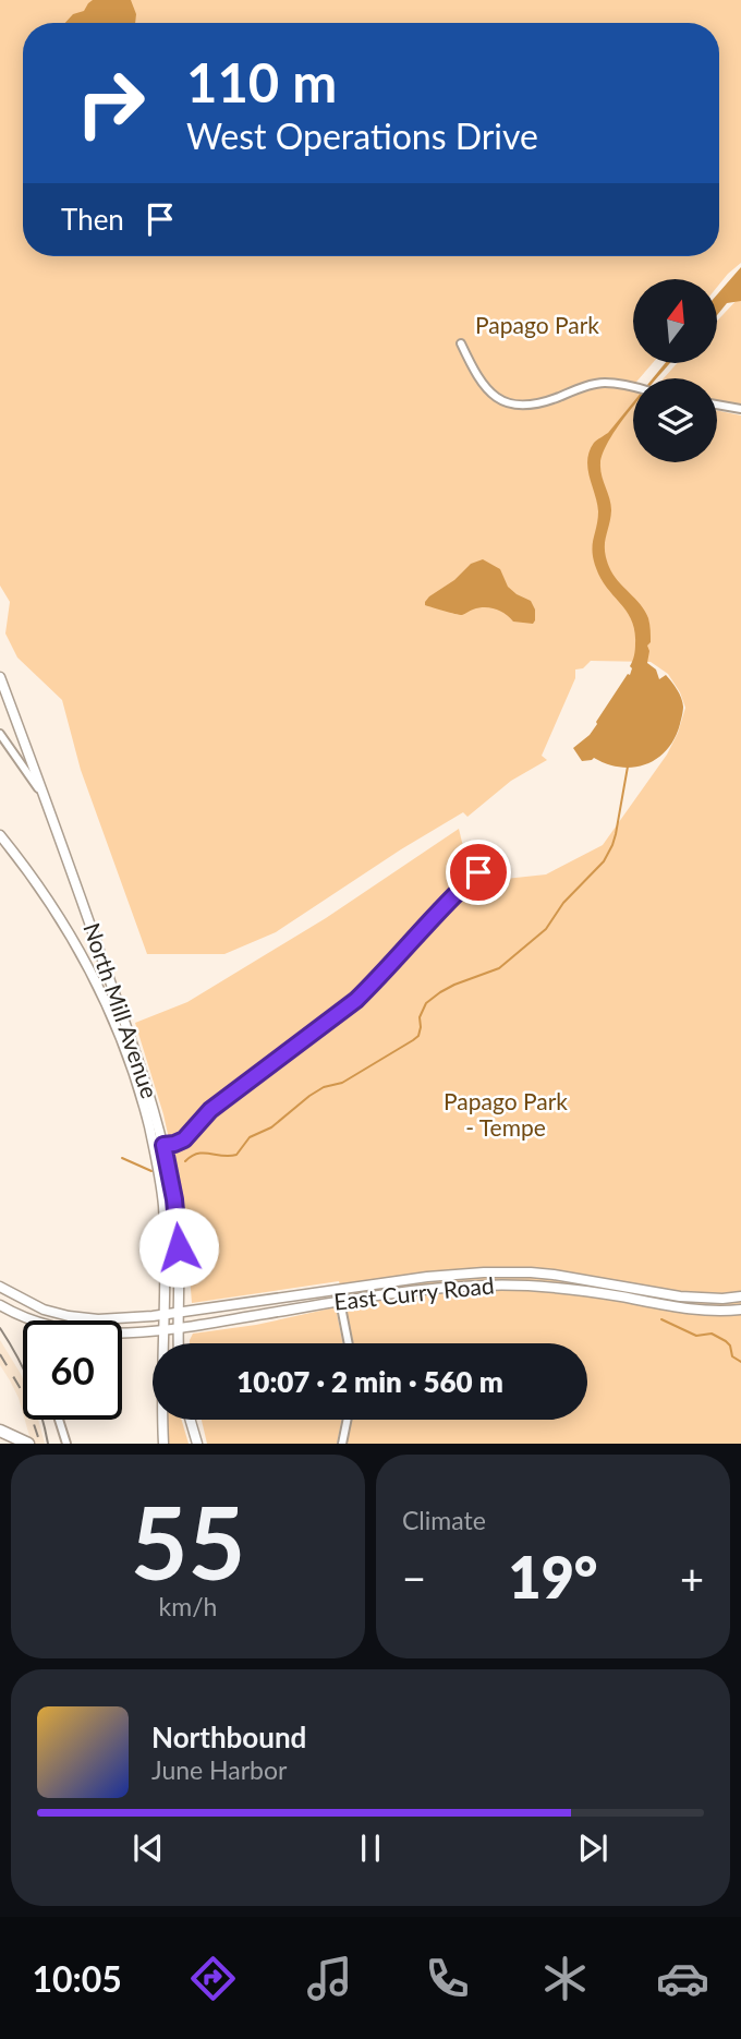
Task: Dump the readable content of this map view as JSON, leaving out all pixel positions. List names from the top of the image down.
{
  "streets": {
    "main road": ["North Mill Avenue", "East Curry Road"]
  },
  "crossings": [
    ["North Mill Avenue", "East Curry Road"]
  ],
  "parks": ["Papago Park", "Papago Park - Tempe"],
  "north": "top",
  "page": {
    "turn": ["110 m", "West Operations Drive"],
    "then": "Then",
    "limit": "60",
    "trip": "10:07 · 2 min · 560 m",
    "tile": [
      ["55", "km/h"],
      "Climate"
    ],
    "heat": ["−", "19°", "+"],
    "song": ["Northbound", "June Harbor"],
    "tabs": "10:05"
  }
}
